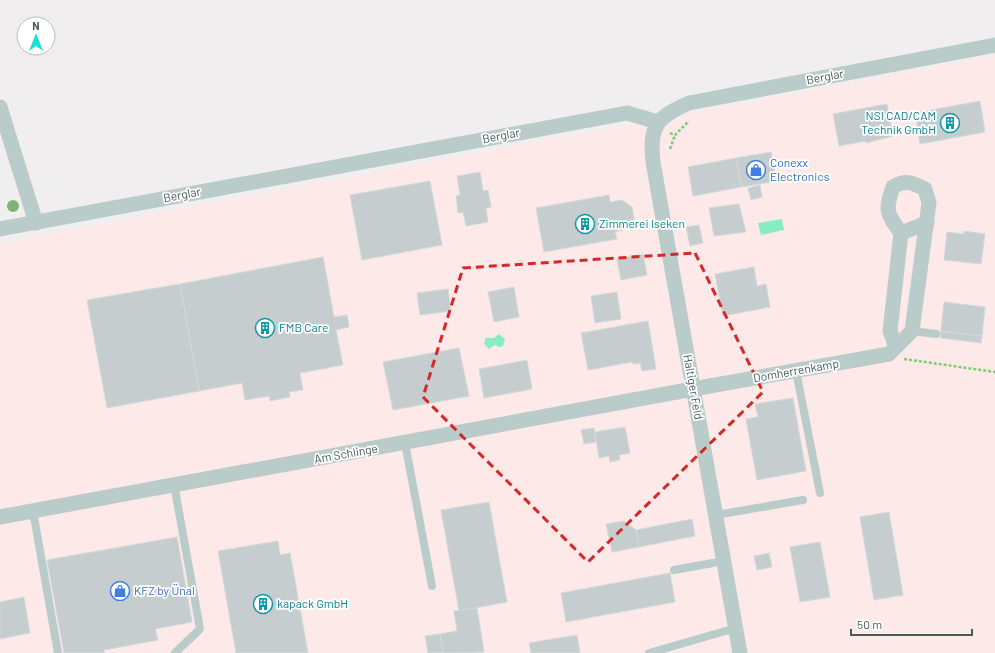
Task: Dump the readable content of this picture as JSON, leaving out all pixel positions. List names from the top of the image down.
{
  "streets": {
    "street": [
      "Berglar",
      "Domherrenkamp",
      "Haltiger Feld",
      "Am Schlinge"
    ]
  },
  "crossings": [
    ["Berglar", "Haltiger Feld"],
    ["Domherrenkamp", "Haltiger Feld"],
    ["Domherrenkamp", "Am Schlinge"],
    ["Haltiger Feld", "Am Schlinge"]
  ],
  "places": {
    "building": [
      "NSI CAD/CAM Technik GmbH",
      "Zimmerei Iseken",
      "FMB Care",
      "kapack GmbH"
    ],
    "shop": ["Conexx Electronics", "KFZ by Ünal"]
  },
  "scale_bar": "50 m",
  "north": "top"
}
